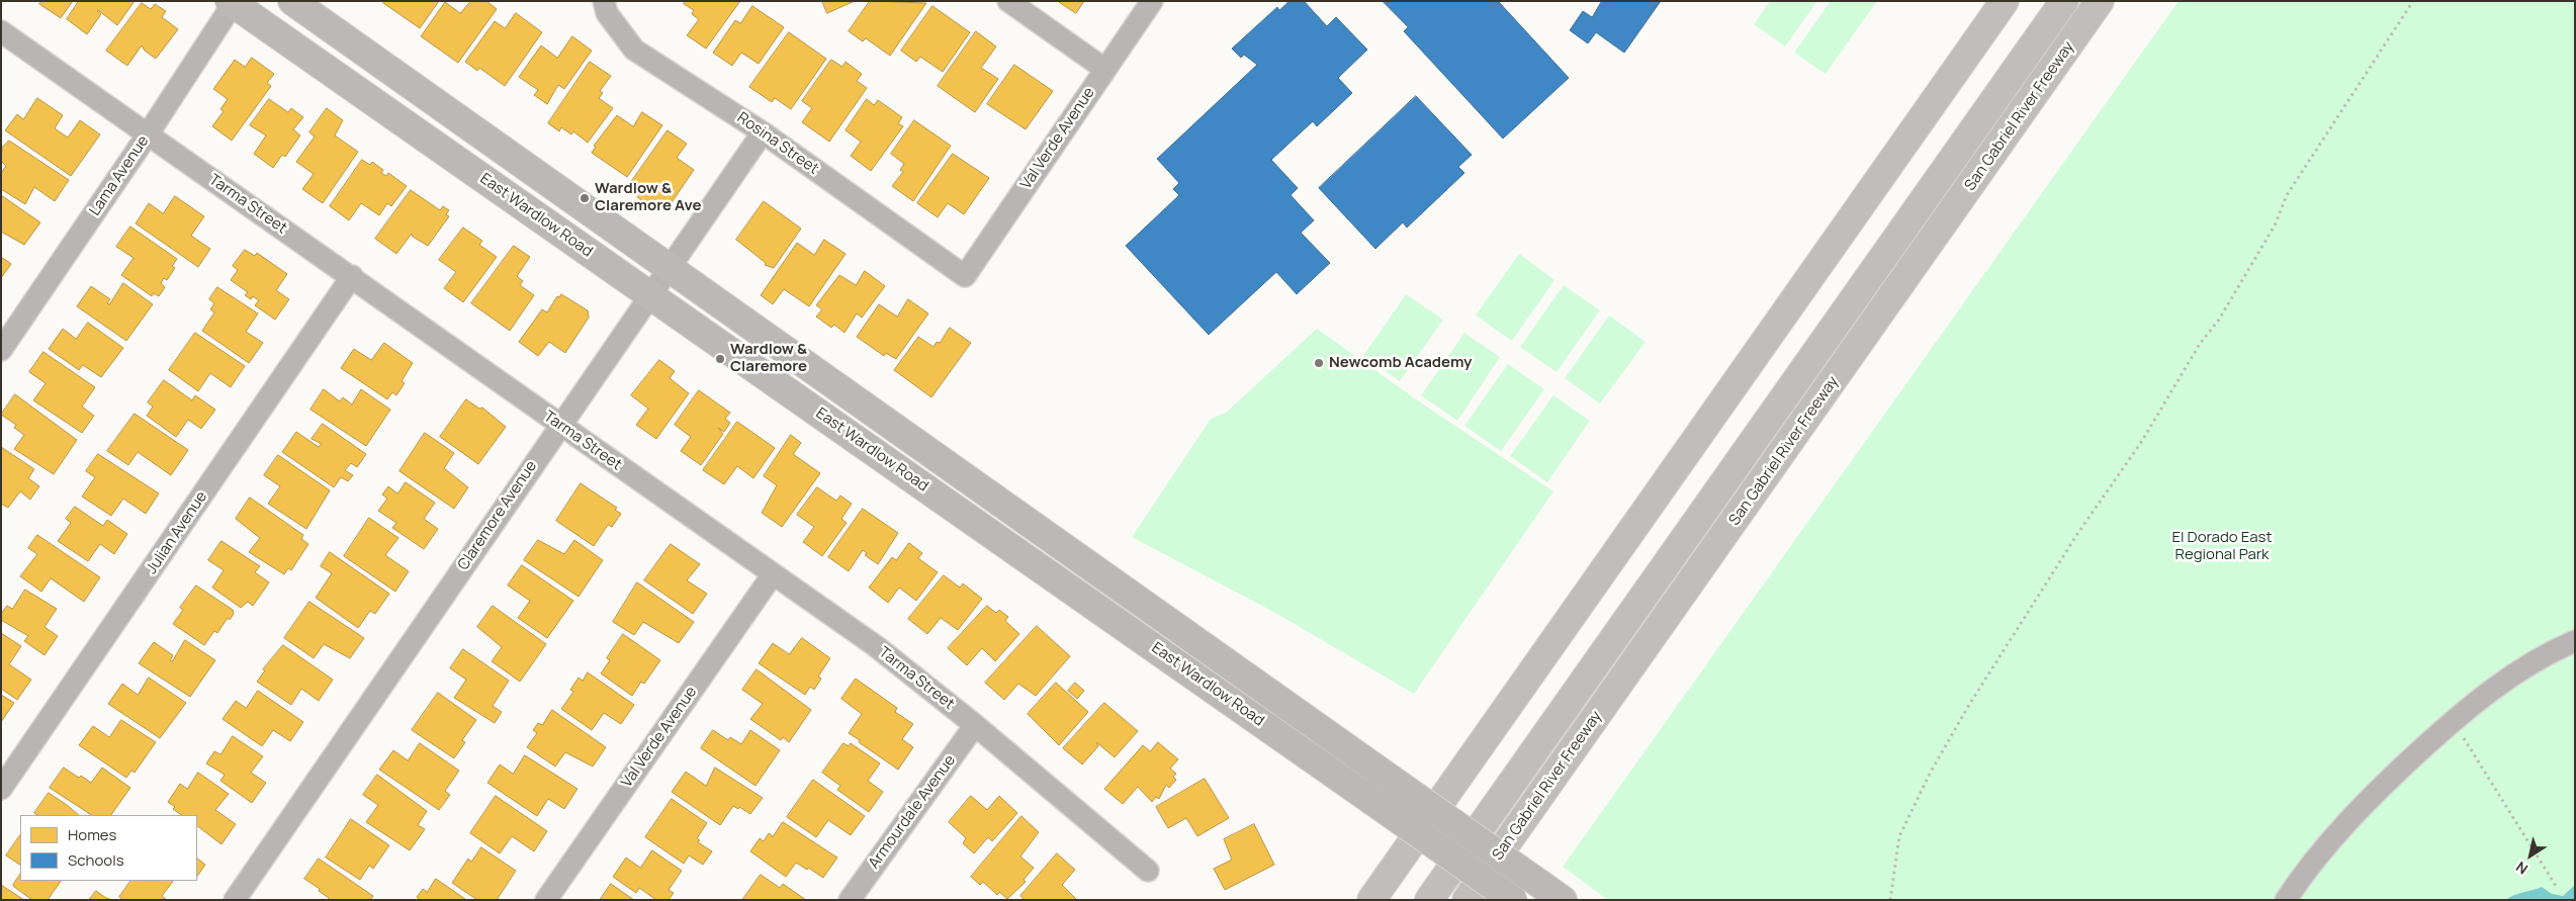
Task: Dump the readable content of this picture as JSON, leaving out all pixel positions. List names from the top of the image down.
{
  "streets": {
    "highway": ["San Gabriel River Freeway"],
    "main road": ["East Wardlow Road"],
    "street": [
      "Val Verde Avenue",
      "Rosina Street",
      "Lama Avenue",
      "Tarma Street",
      "Claremore Avenue",
      "Julian Avenue",
      "Armourdale Avenue"
    ]
  },
  "crossings": [
    ["Val Verde Avenue", "Rosina Street"],
    ["Val Verde Avenue", "Tarma Street"],
    ["Rosina Street", "Claremore Avenue"],
    ["Lama Avenue", "Tarma Street"],
    ["Lama Avenue", "East Wardlow Road"],
    ["Tarma Street", "Claremore Avenue"],
    ["Tarma Street", "Julian Avenue"],
    ["Tarma Street", "Armourdale Avenue"],
    ["East Wardlow Road", "Claremore Avenue"]
  ],
  "parks": ["El Dorado East Regional Park"],
  "places": ["Wardlow & Claremore Ave", "Wardlow & Claremore", "Newcomb Academy"],
  "legend": ["Homes", "Schools"],
  "north": "bottom left"
}
